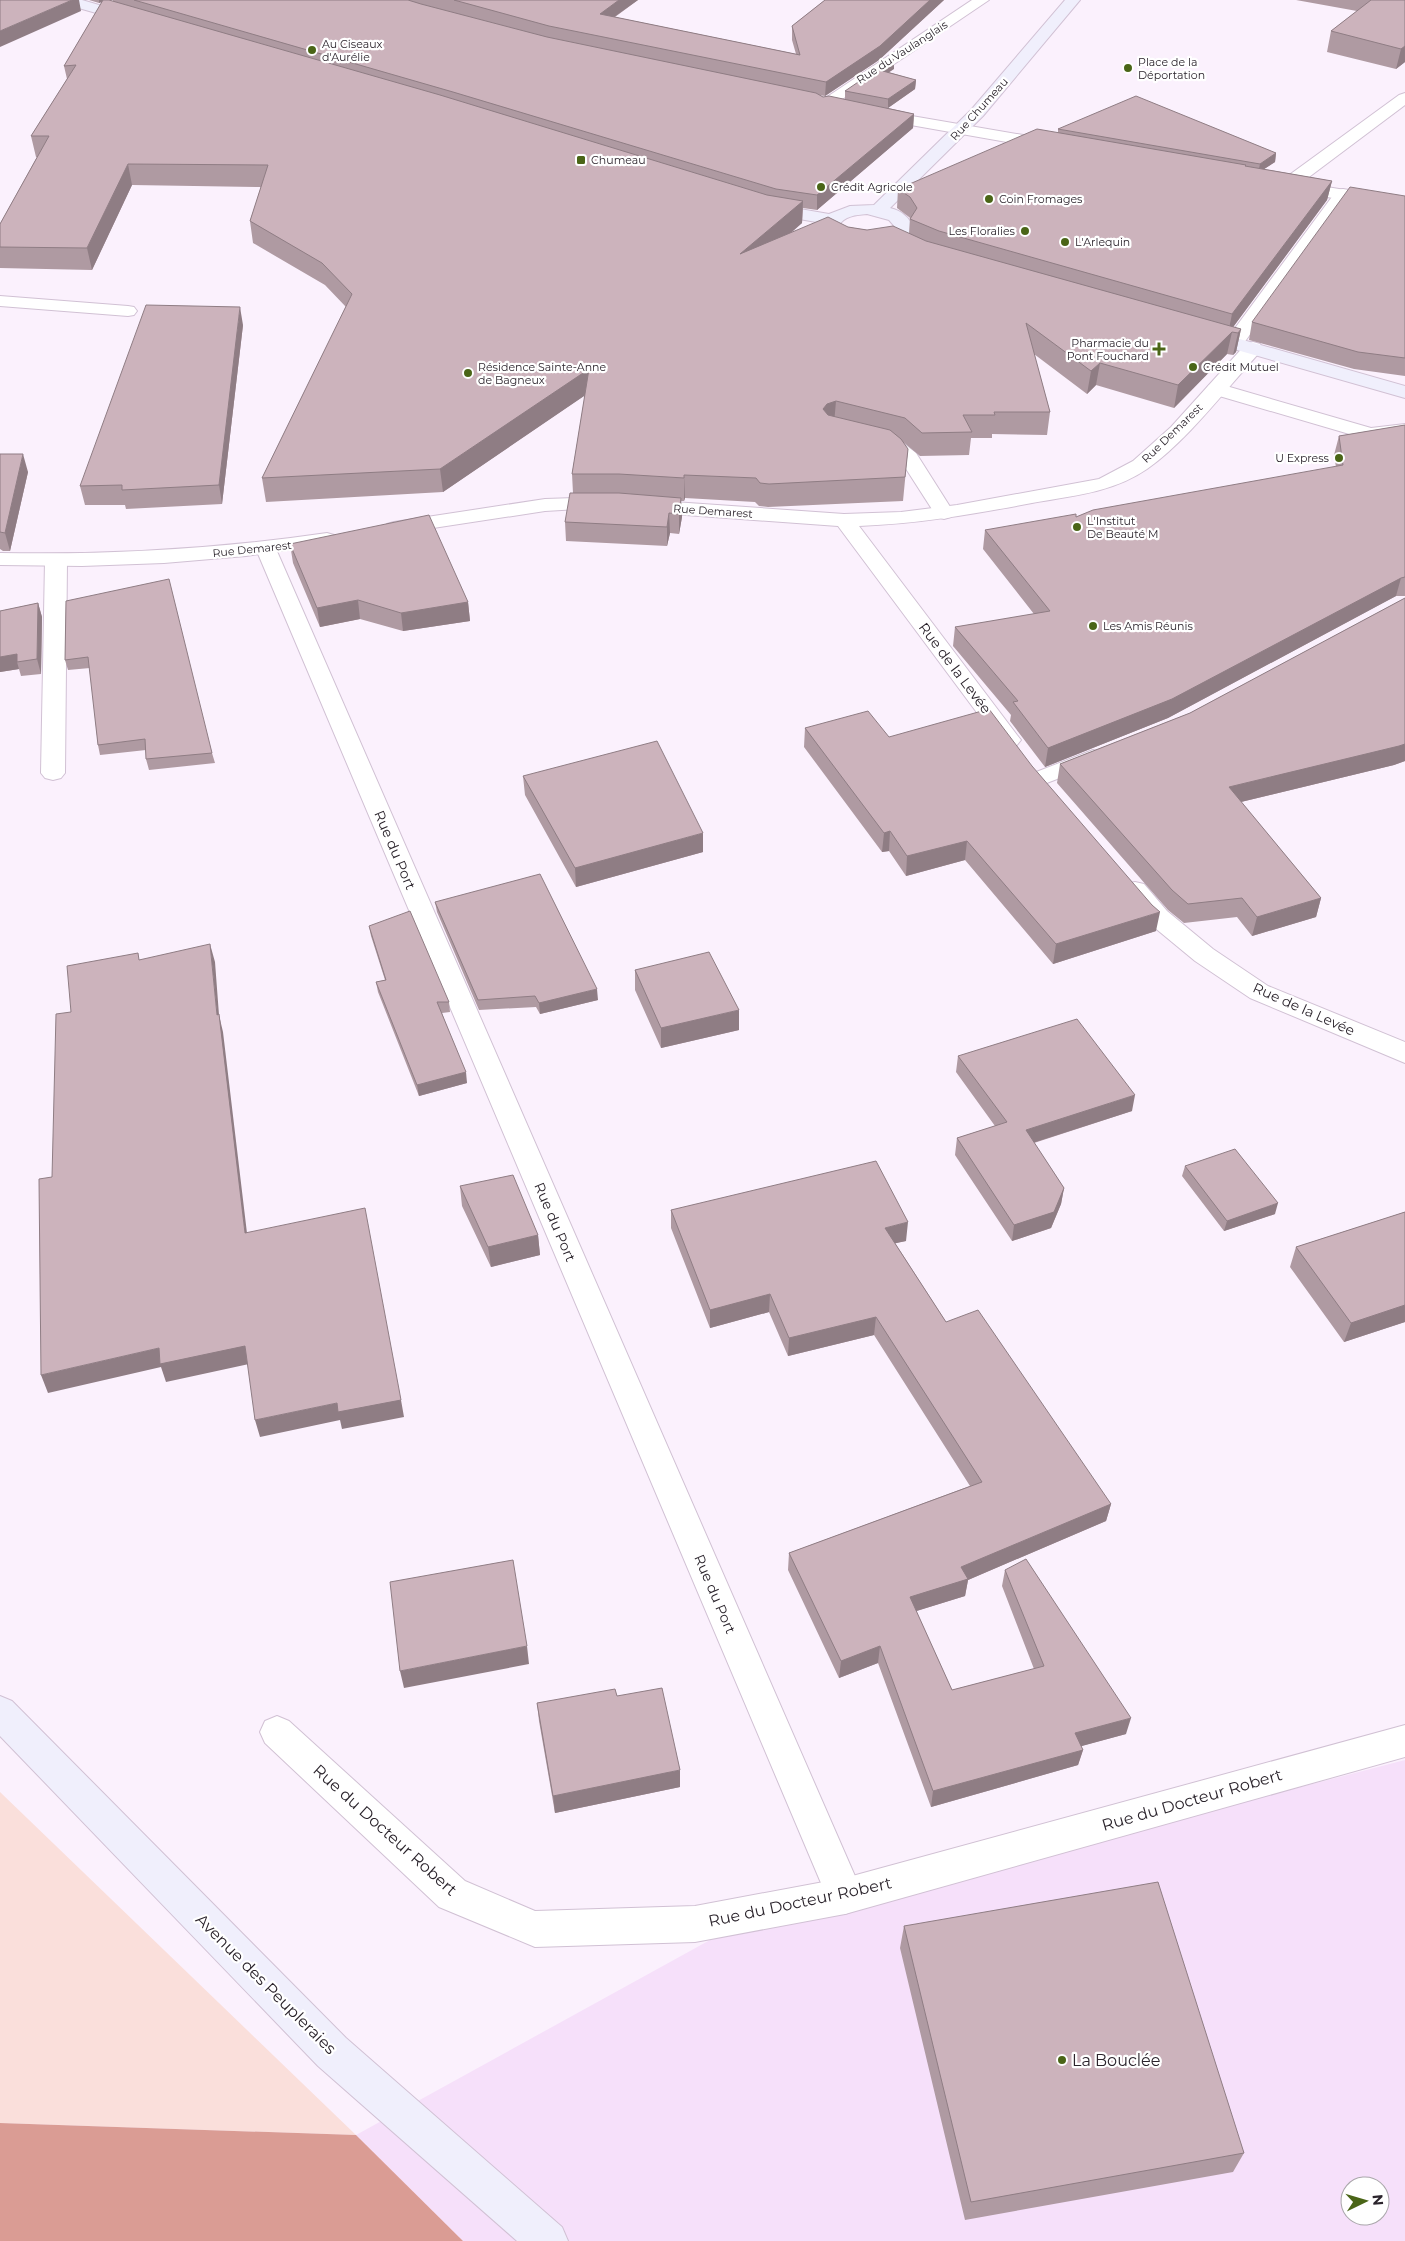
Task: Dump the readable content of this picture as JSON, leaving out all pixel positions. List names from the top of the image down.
{
  "streets": {
    "street": [
      "Rue du Vaulanglais",
      "Rue Chumeau",
      "Rue Demarest",
      "Rue de la Levée",
      "Rue du Port",
      "Rue du Docteur Robert",
      "Avenue des Peupleraies"
    ]
  },
  "crossings": [
    ["Rue Demarest", "Rue de la Levée"],
    ["Rue Demarest", "Rue du Port"],
    ["Rue du Port", "Rue du Docteur Robert"]
  ],
  "places": {
    "other": [
      "Au Ciseaux d'Aurélie",
      "Place de la Déportation",
      "Crédit Agricole",
      "Coin Fromages",
      "Les Floralies",
      "L'Arlequin",
      "Crédit Mutuel",
      "Résidence Sainte-Anne de Bagneux",
      "U Express",
      "L'Institut De Beauté M",
      "Les Amis Réunis",
      "La Bouclée"
    ],
    "transit": ["Chumeau"],
    "health": ["Pharmacie du Pont Fouchard"]
  },
  "north": "right"
}
